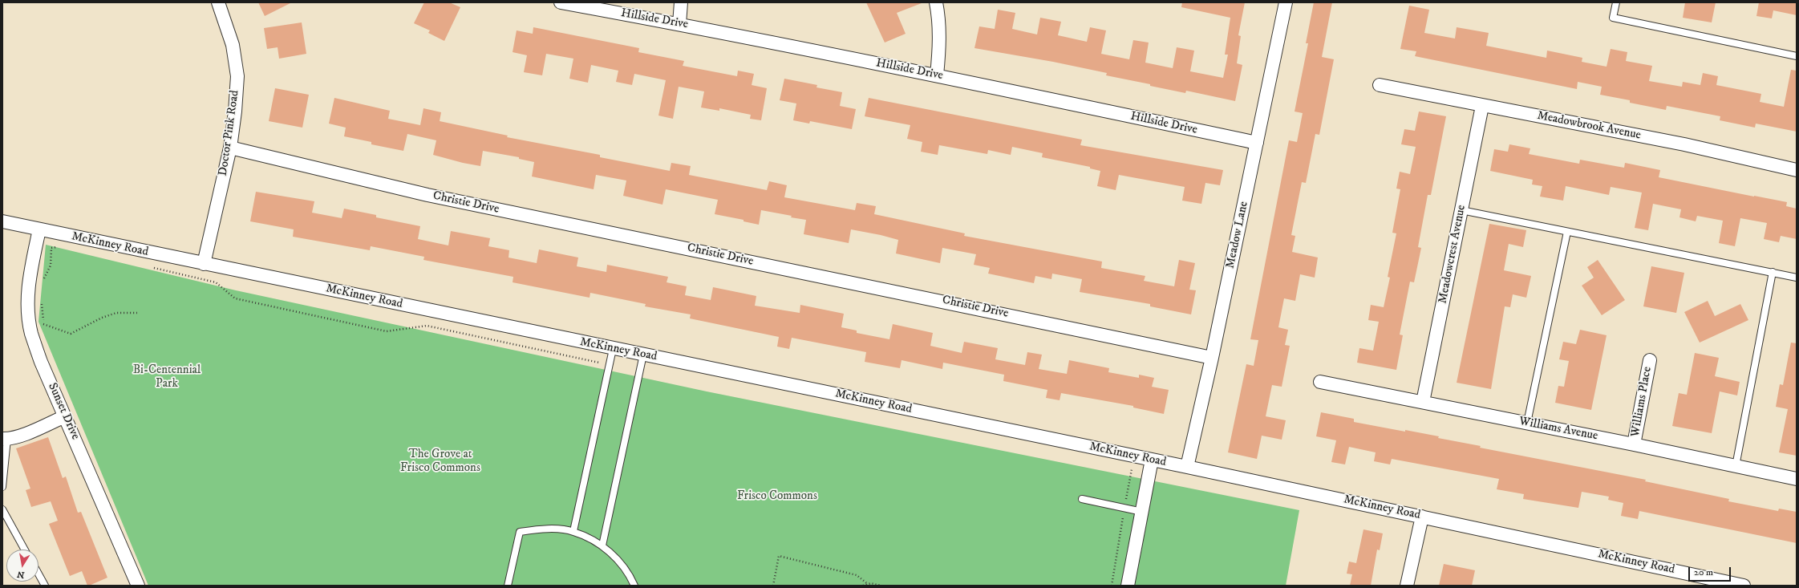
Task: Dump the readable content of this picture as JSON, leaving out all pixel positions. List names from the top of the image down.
{
  "streets": {
    "street": [
      "Hillside Drive",
      "Meadowbrook Avenue",
      "Doctor Pink Road",
      "Christie Drive",
      "Meadow Lane",
      "McKinney Road",
      "Meadowcrest Avenue",
      "Williams Place",
      "Sunset Drive",
      "Williams Avenue"
    ]
  },
  "crossings": [
    ["Hillside Drive", "Meadow Lane"],
    ["Meadowbrook Avenue", "Meadowcrest Avenue"],
    ["Doctor Pink Road", "Christie Drive"],
    ["Doctor Pink Road", "McKinney Road"],
    ["Christie Drive", "Meadow Lane"],
    ["Meadow Lane", "McKinney Road"],
    ["McKinney Road", "Sunset Drive"],
    ["Meadowcrest Avenue", "Williams Avenue"],
    ["Williams Place", "Williams Avenue"]
  ],
  "parks": ["Bi-Centennial Park", "The Grove at Frisco Commons", "Frisco Commons"],
  "scale_bar": "20 m",
  "north": "bottom"
}
